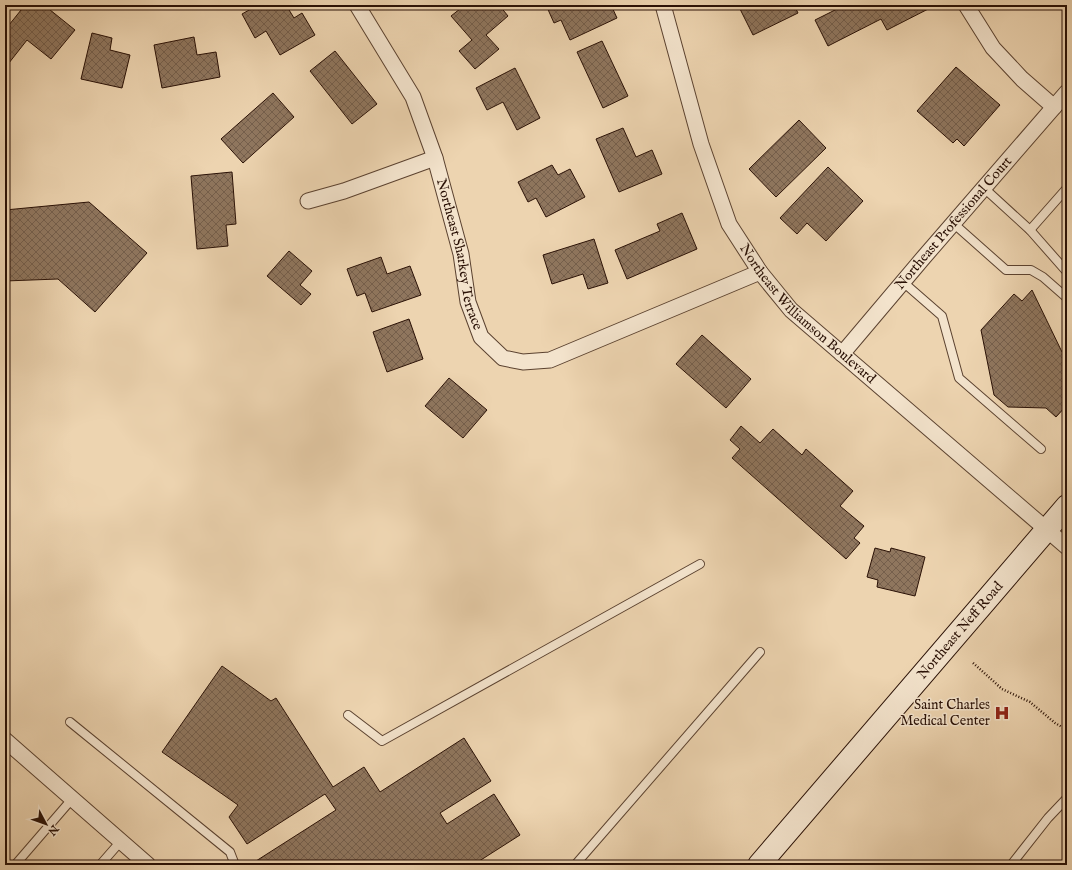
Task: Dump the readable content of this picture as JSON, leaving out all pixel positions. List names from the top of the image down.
{
  "streets": {
    "main road": ["Northeast Neff Road"],
    "street": ["Northeast Professional Court", "Northeast Sharkey Terrace", "Northeast Williamson Boulevard"]
  },
  "crossings": [
    ["Northeast Professional Court", "Northeast Williamson Boulevard"],
    ["Northeast Sharkey Terrace", "Northeast Williamson Boulevard"],
    ["Northeast Williamson Boulevard", "Northeast Neff Road"]
  ],
  "places": {
    "hospital": ["Saint Charles Medical Center"]
  },
  "north": "bottom right"
}
